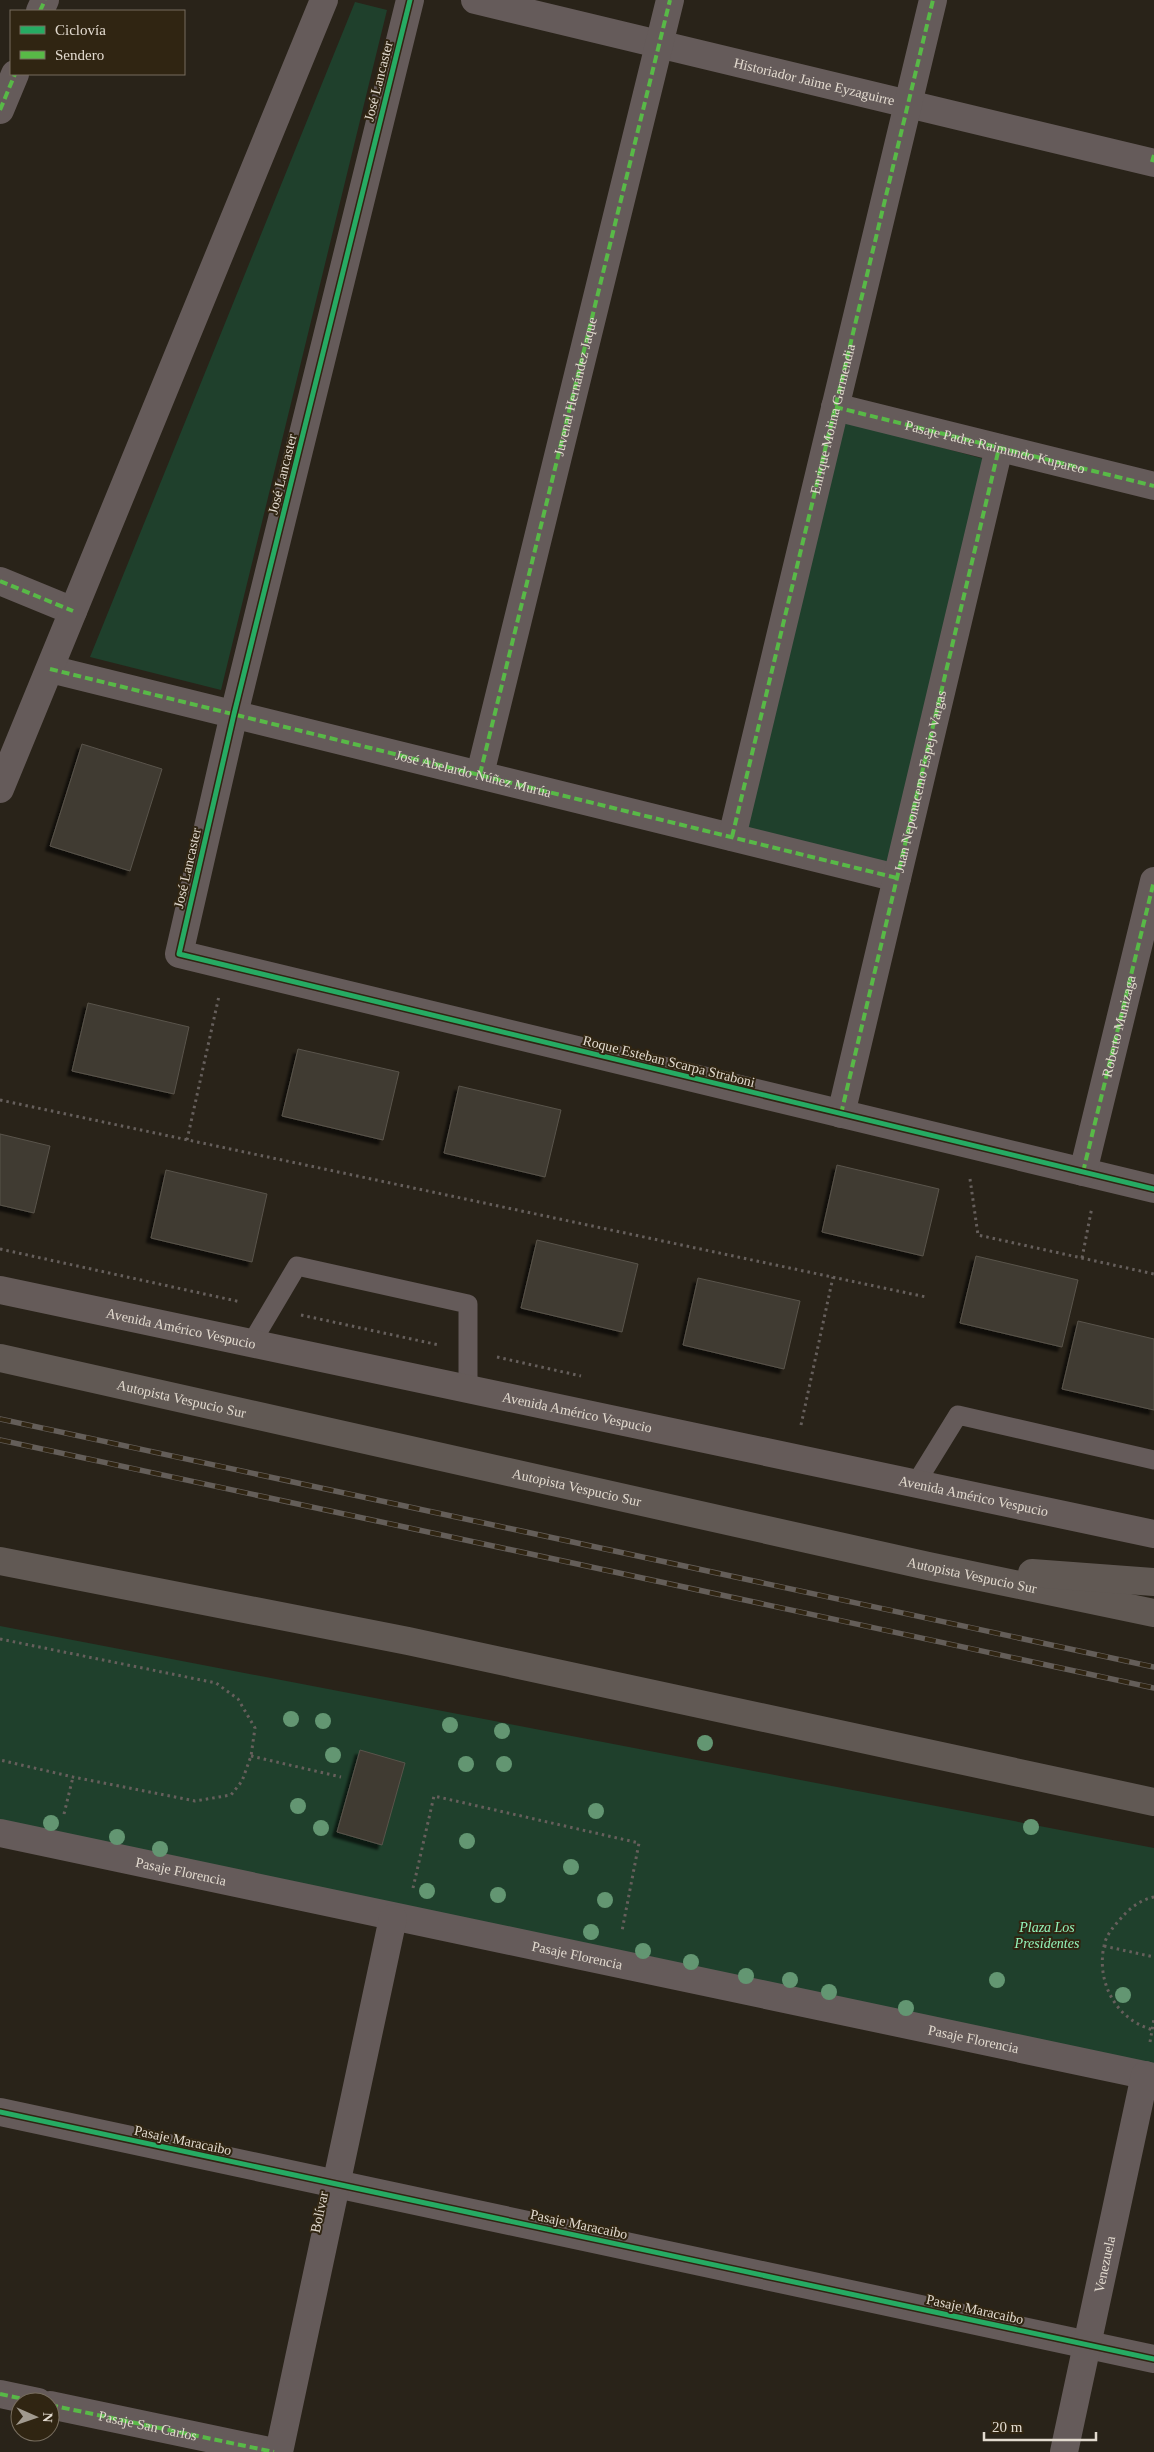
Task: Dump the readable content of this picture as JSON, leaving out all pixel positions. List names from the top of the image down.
{
  "streets": {
    "highway": ["Autopista Vespucio Sur"],
    "main road": ["Avenida Américo Vespucio"],
    "street": [
      "José Lancaster",
      "Historiador Jaime Eyzaguirre",
      "Juvenal Hernández Jaque",
      "Enrique Molina Garmendia",
      "Pasaje Padre Raimundo Kupareo",
      "José Abelardo Núñez Murúa",
      "Juan Neponucemo Espejo Vargas",
      "Roberto Munizaga",
      "Roque Esteban Scarpa Straboni",
      "Pasaje Florencia",
      "Pasaje Maracaibo",
      "Bolívar",
      "Venezuela",
      "Pasaje San Carlos"
    ]
  },
  "crossings": [
    ["José Lancaster", "José Abelardo Núñez Murúa"],
    ["José Lancaster", "Roque Esteban Scarpa Straboni"],
    ["Historiador Jaime Eyzaguirre", "Juvenal Hernández Jaque"],
    ["Historiador Jaime Eyzaguirre", "Enrique Molina Garmendia"],
    ["Juvenal Hernández Jaque", "José Abelardo Núñez Murúa"],
    ["Enrique Molina Garmendia", "Pasaje Padre Raimundo Kupareo"],
    ["Enrique Molina Garmendia", "José Abelardo Núñez Murúa"],
    ["Pasaje Padre Raimundo Kupareo", "Juan Neponucemo Espejo Vargas"],
    ["José Abelardo Núñez Murúa", "Juan Neponucemo Espejo Vargas"],
    ["Juan Neponucemo Espejo Vargas", "Roque Esteban Scarpa Straboni"],
    ["Roberto Munizaga", "Roque Esteban Scarpa Straboni"],
    ["Pasaje Florencia", "Bolívar"],
    ["Pasaje Florencia", "Venezuela"],
    ["Pasaje Maracaibo", "Bolívar"],
    ["Pasaje Maracaibo", "Venezuela"]
  ],
  "parks": ["Plaza Los Presidentes"],
  "legend": ["Ciclovía", "Sendero"],
  "scale_bar": "20 m",
  "north": "right"
}
